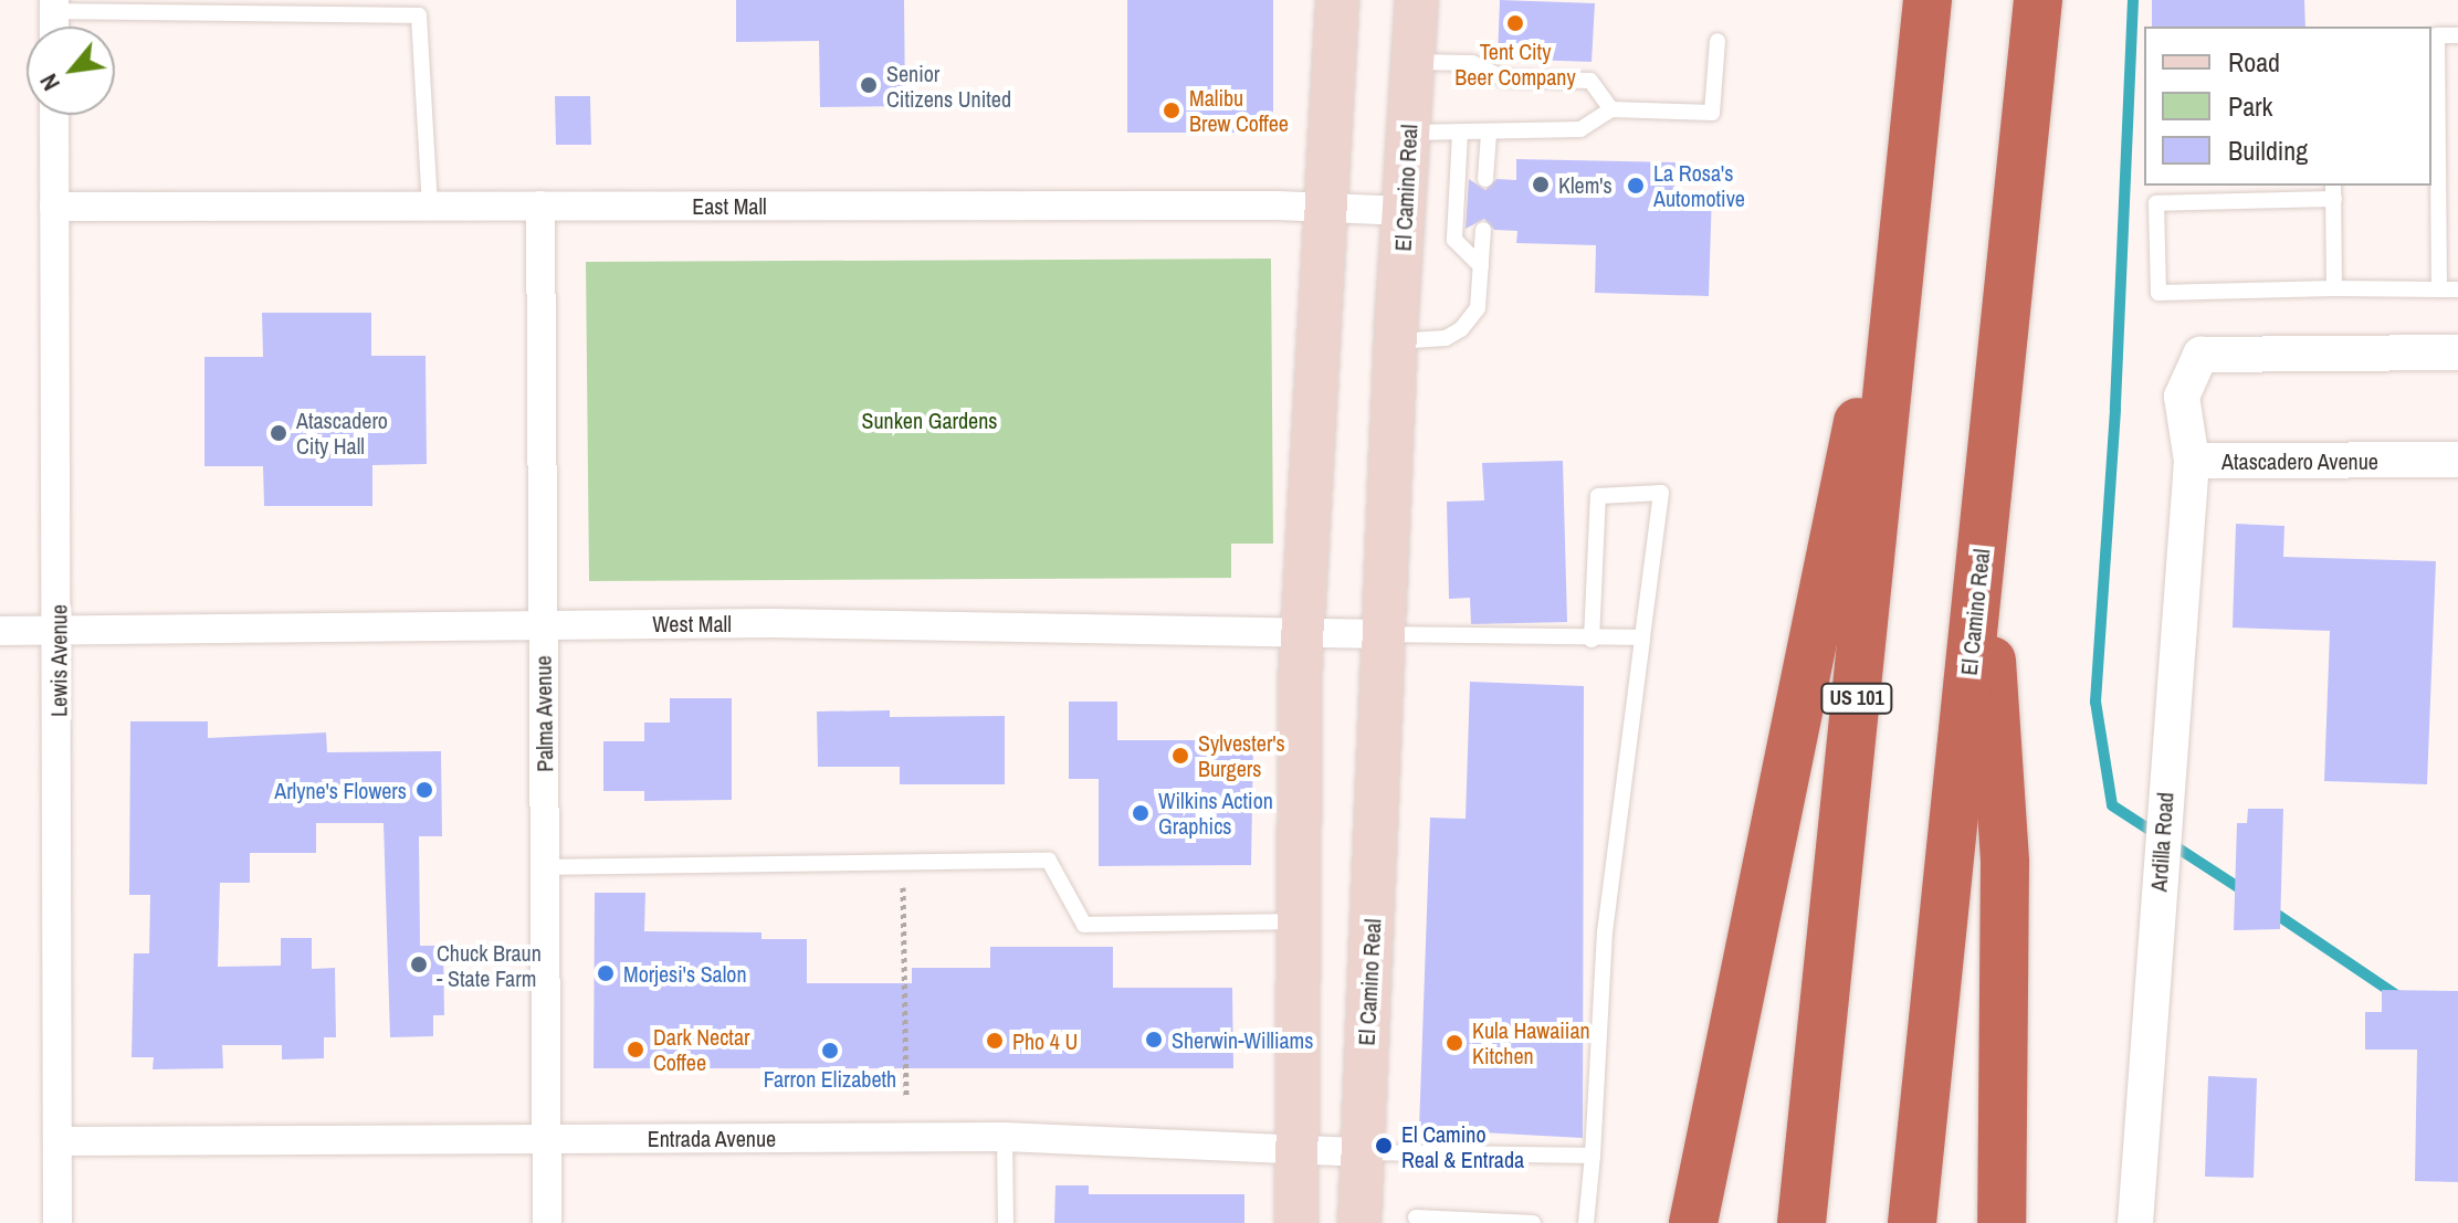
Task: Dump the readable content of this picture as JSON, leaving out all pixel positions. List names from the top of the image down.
{
  "streets": {
    "highway": ["El Camino Real", "US 101"],
    "street": [
      "East Mall",
      "Atascadero Avenue",
      "West Mall",
      "Lewis Avenue",
      "Palma Avenue",
      "Ardilla Road",
      "Entrada Avenue"
    ]
  },
  "crossings": [
    ["El Camino Real", "East Mall"],
    ["El Camino Real", "West Mall"],
    ["El Camino Real", "Entrada Avenue"],
    ["East Mall", "Lewis Avenue"],
    ["East Mall", "Palma Avenue"],
    ["Atascadero Avenue", "Ardilla Road"],
    ["West Mall", "Lewis Avenue"],
    ["West Mall", "Palma Avenue"],
    ["Lewis Avenue", "Entrada Avenue"],
    ["Palma Avenue", "Entrada Avenue"]
  ],
  "parks": ["Sunken Gardens"],
  "places": [
    "Tent City Beer Company",
    "Senior Citizens United",
    "Malibu Brew Coffee",
    "Klem's",
    "La Rosa's Automotive",
    "Atascadero City Hall",
    "Sylvester's Burgers",
    "Arlyne's Flowers",
    "Wilkins Action Graphics",
    "Chuck Braun - State Farm",
    "Morjesi's Salon",
    "Sherwin-Williams",
    "Pho 4 U",
    "Kula Hawaiian Kitchen",
    "Dark Nectar Coffee",
    "Farron Elizabeth",
    "El Camino Real & Entrada"
  ],
  "legend": ["Road", "Park", "Building"],
  "north": "bottom left"
}
